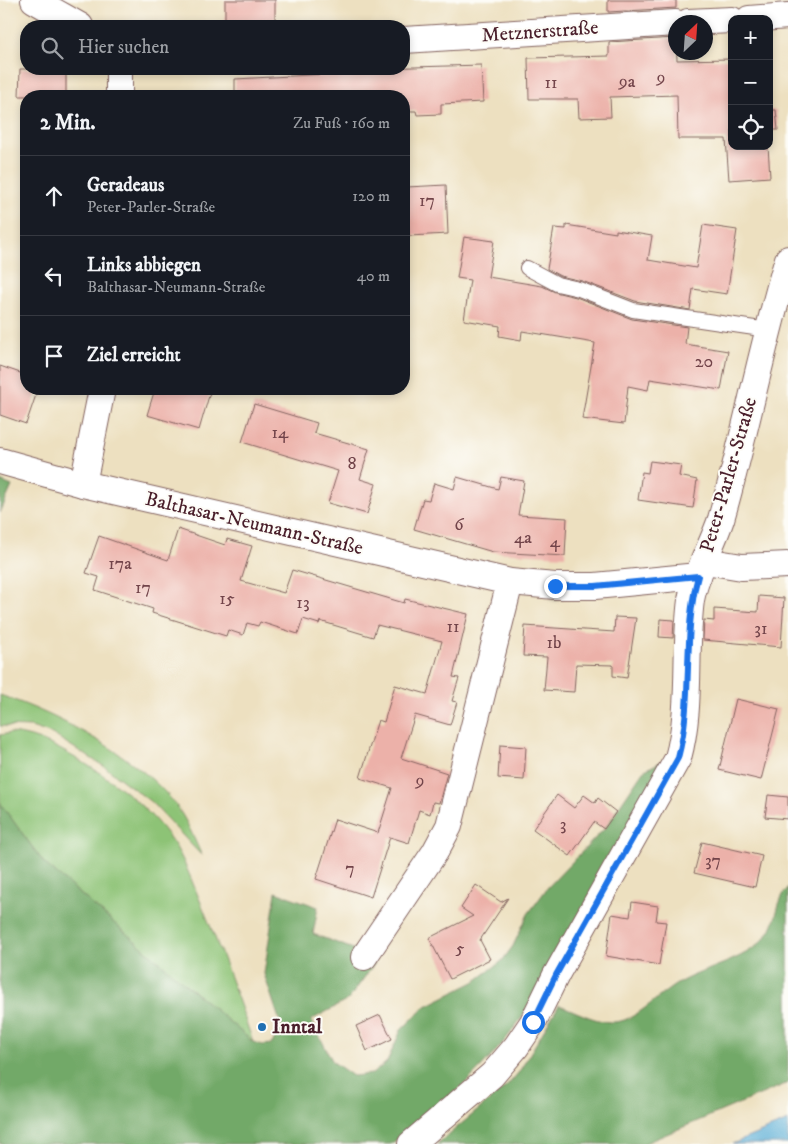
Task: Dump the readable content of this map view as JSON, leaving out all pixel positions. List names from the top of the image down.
{
  "streets": {
    "street": ["Metznerstraße", "Peter-Parler-Straße", "Balthasar-Neumann-Straße"]
  },
  "crossings": [
    ["Peter-Parler-Straße", "Balthasar-Neumann-Straße"]
  ],
  "places": ["Inntal"],
  "house_numbers": [
    "9",
    "9a",
    "11",
    "17",
    "20",
    "14",
    "8",
    "6",
    "4a",
    "4",
    "17a",
    "17",
    "15",
    "13",
    "11",
    "31",
    "1b",
    "9",
    "3",
    "37",
    "7",
    "5"
  ],
  "north": "top right",
  "page": {
    "map_buttons": ["+", "−"],
    "search": "Hier suchen",
    "heading": ["2 Min.", "Zu Fuß · 160 m"],
    "list": [
      ["Geradeaus", "Peter-Parler-Straße", "120 m"],
      ["Links abbiegen", "Balthasar-Neumann-Straße", "40 m"],
      "Ziel erreicht"
    ]
  }
}
